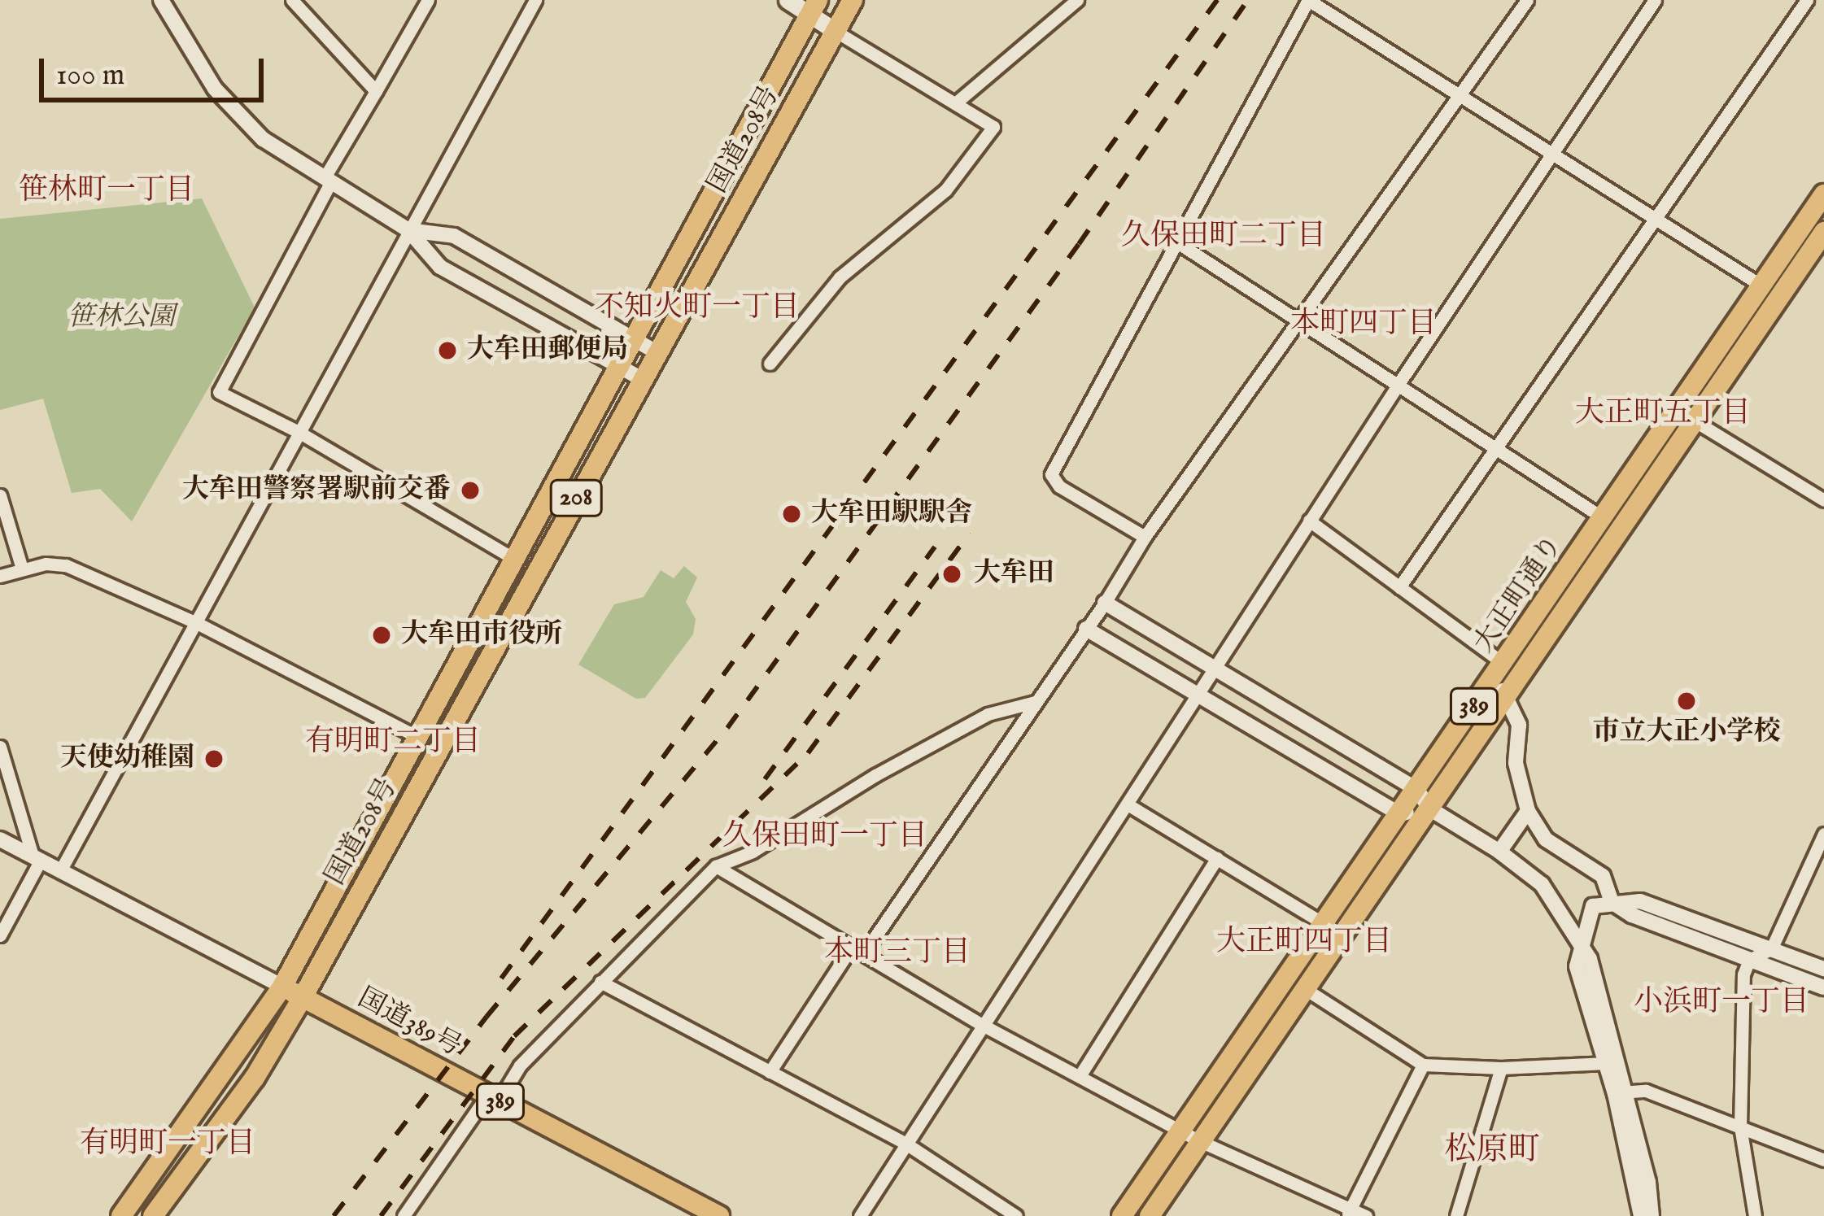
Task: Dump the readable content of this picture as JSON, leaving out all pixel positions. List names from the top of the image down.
{
  "streets": {
    "highway": [
      "国道208号",
      "208",
      "大正町通り",
      "389",
      "国道389号"
    ]
  },
  "crossings": [
    ["国道208号", "国道389号"]
  ],
  "districts": [
    "笹林町一丁目",
    "久保田町二丁目",
    "不知火町一丁目",
    "本町四丁目",
    "大正町五丁目",
    "有明町二丁目",
    "久保田町一丁目",
    "大正町四丁目",
    "本町三丁目",
    "小浜町一丁目",
    "有明町一丁目",
    "松原町"
  ],
  "parks": ["笹林公園"],
  "places": [
    "大牟田郵便局",
    "大牟田警察署駅前交番",
    "大牟田駅駅舎",
    "大牟田",
    "大牟田市役所",
    "市立大正小学校",
    "天使幼稚園"
  ],
  "scale_bar": "100 m"
}
